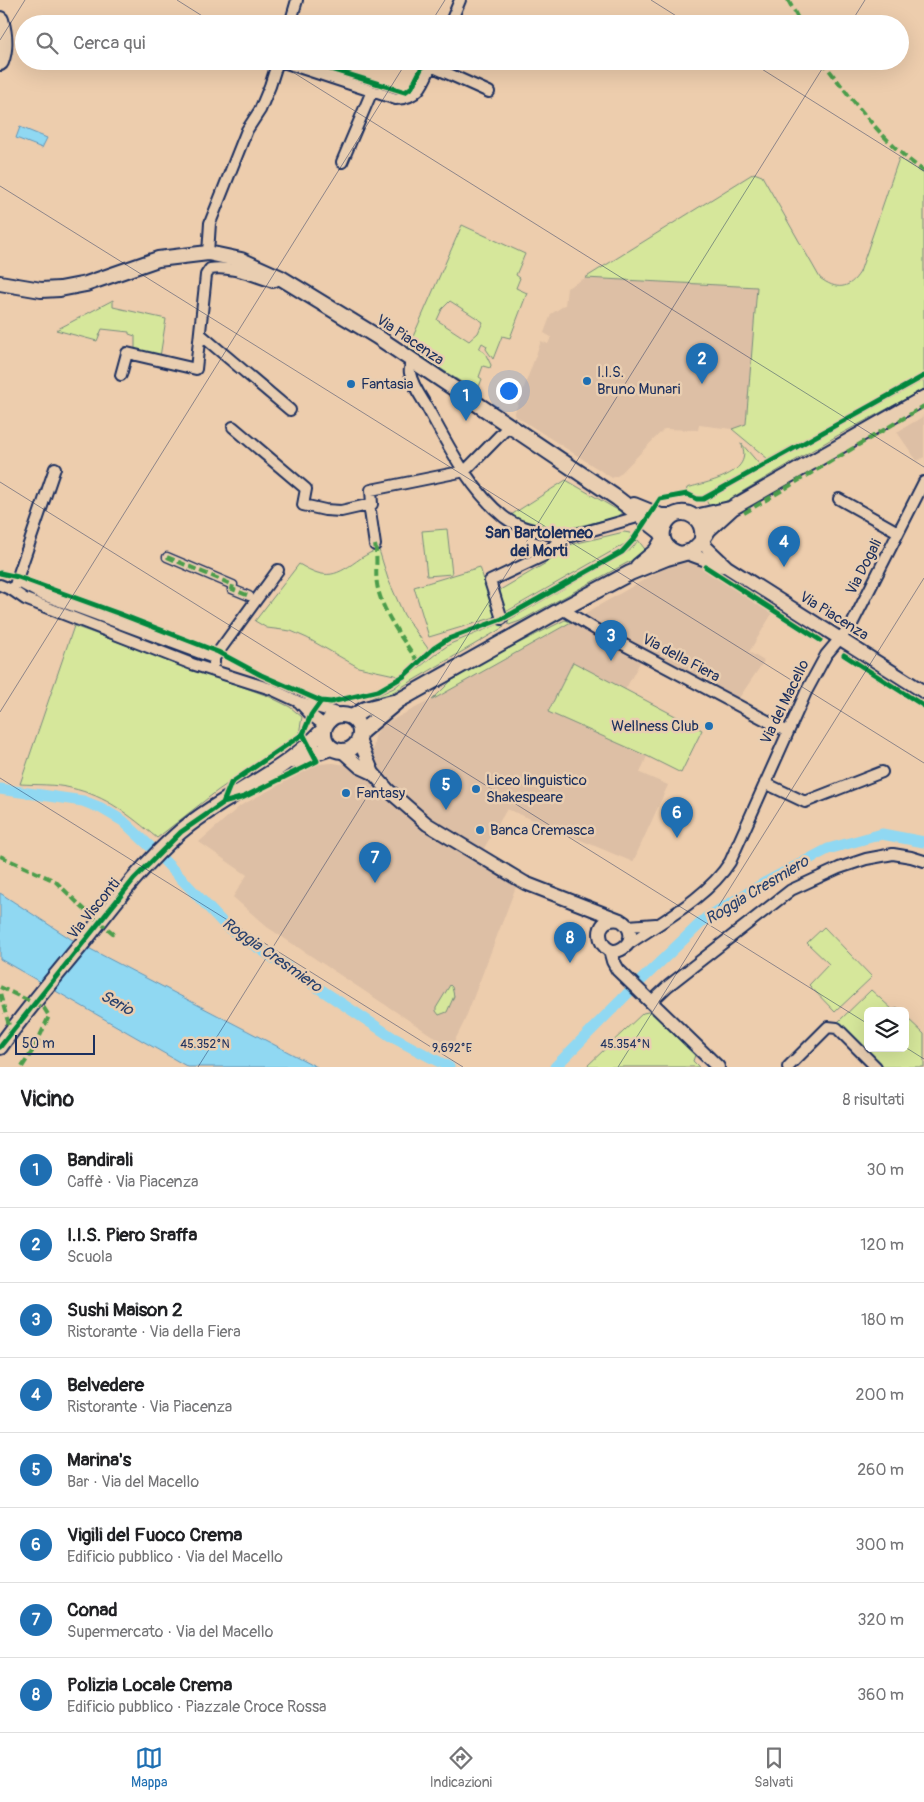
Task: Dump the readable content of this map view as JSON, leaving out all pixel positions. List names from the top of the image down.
{
  "streets": {
    "main road": ["Via Piacenza", "Via Visconti"],
    "street": ["Via Dogali", "Via della Fiera", "Via del Macello"]
  },
  "crossings": [
    ["Via Piacenza", "Via Dogali"],
    ["Via Piacenza", "Via del Macello"],
    ["Via Dogali", "Via del Macello"],
    ["Via della Fiera", "Via del Macello"]
  ],
  "districts": ["San Bartolemeo dei Morti"],
  "water": ["Roggia Cresmiero", "Serio"],
  "places": [
    "I.I.S. Bruno Munari",
    "Fantasia",
    "Wellness Club",
    "Liceo linguistico Shakespeare",
    "Fantasy",
    "Banca Cremasca"
  ],
  "scale_bar": "50 m",
  "page": {
    "search": "Cerca qui",
    "pins": [
      "2",
      "1",
      "4",
      "3",
      "5",
      "6",
      "7",
      "8"
    ],
    "scale": "50 m",
    "heading": ["Vicino", "8 risultati"],
    "list": [
      {
        "mark": "1",
        "name": "Bandirali",
        "note": "Caffè · Via Piacenza",
        "value": "30 m"
      },
      {
        "mark": "2",
        "name": "I.I.S. Piero Sraffa",
        "note": "Scuola",
        "value": "120 m"
      },
      {
        "mark": "3",
        "name": "Sushi Maison 2",
        "note": "Ristorante · Via della Fiera",
        "value": "180 m"
      },
      {
        "mark": "4",
        "name": "Belvedere",
        "note": "Ristorante · Via Piacenza",
        "value": "200 m"
      },
      {
        "mark": "5",
        "name": "Marina's",
        "note": "Bar · Via del Macello",
        "value": "260 m"
      },
      {
        "mark": "6",
        "name": "Vigili del Fuoco Crema",
        "note": "Edificio pubblico · Via del Macello",
        "value": "300 m"
      },
      {
        "mark": "7",
        "name": "Conad",
        "note": "Supermercato · Via del Macello",
        "value": "320 m"
      },
      {
        "mark": "8",
        "name": "Polizia Locale Crema",
        "note": "Edificio pubblico · Piazzale Croce Rossa",
        "value": "360 m"
      }
    ],
    "nav": ["Mappa", "Indicazioni", "Salvati"]
  },
  "coordinates": ["45.352°N", "45.354°N", "9.692°E"]
}
